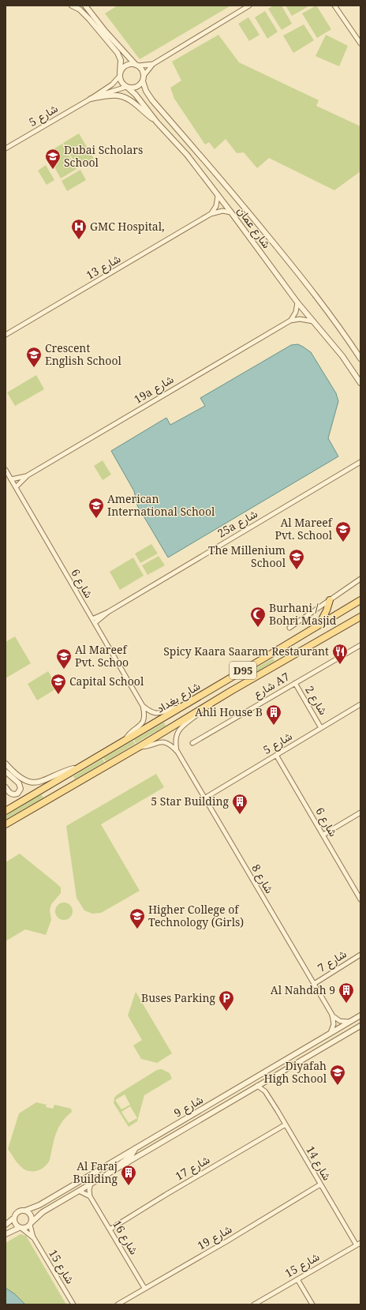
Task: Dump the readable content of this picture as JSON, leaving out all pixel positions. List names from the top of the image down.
{
  "streets": {
    "main road": ["D95", "شارع بغداد"],
    "street": [
      "شارع 5",
      "شارع عمان",
      "شارع 13",
      "19a شارع",
      "25a شارع",
      "شارع 6",
      "شارع A7",
      "شارع 2",
      "شارع 8",
      "شارع 7",
      "شارع 9",
      "شارع 14",
      "شارع 17",
      "شارع 16",
      "شارع 19",
      "شارع 15"
    ]
  },
  "crossings": [
    ["شارع 5", "شارع عمان"],
    ["شارع 5", "شارع 6"],
    ["شارع 5", "شارع 2"],
    ["شارع 5", "شارع 8"],
    ["شارع عمان", "شارع 13"],
    ["شارع عمان", "19a شارع"],
    ["19a شارع", "شارع 6"],
    ["25a شارع", "شارع 6"],
    ["شارع 6", "شارع بغداد"],
    ["شارع A7", "شارع 2"],
    ["شارع بغداد", "شارع 8"],
    ["شارع 8", "شارع 7"],
    ["شارع 9", "شارع 14"],
    ["شارع 9", "شارع 15"],
    ["شارع 14", "شارع 17"],
    ["شارع 14", "شارع 19"],
    ["شارع 14", "شارع 15"],
    ["شارع 17", "شارع 16"],
    ["شارع 16", "شارع 19"]
  ],
  "places": {
    "school or university": [
      "Dubai Scholars School",
      "Crescent English School",
      "American International School",
      "Al Mareef Pvt. School",
      "The Millenium School",
      "Al Mareef Pvt. Schoo",
      "Capital School",
      "Higher College of Technology (Girls)",
      "Diyafah High School"
    ],
    "hospital": ["GMC Hospital,"],
    "mosque": ["Burhani / Bohri Masjid"],
    "restaurant": ["Spicy Kaara Saaram Restaurant"],
    "building": [
      "Ahli House B",
      "5 Star Building",
      "Al Nahdah 9",
      "Al Faraj Building"
    ],
    "parking": ["Buses Parking"]
  }
}
